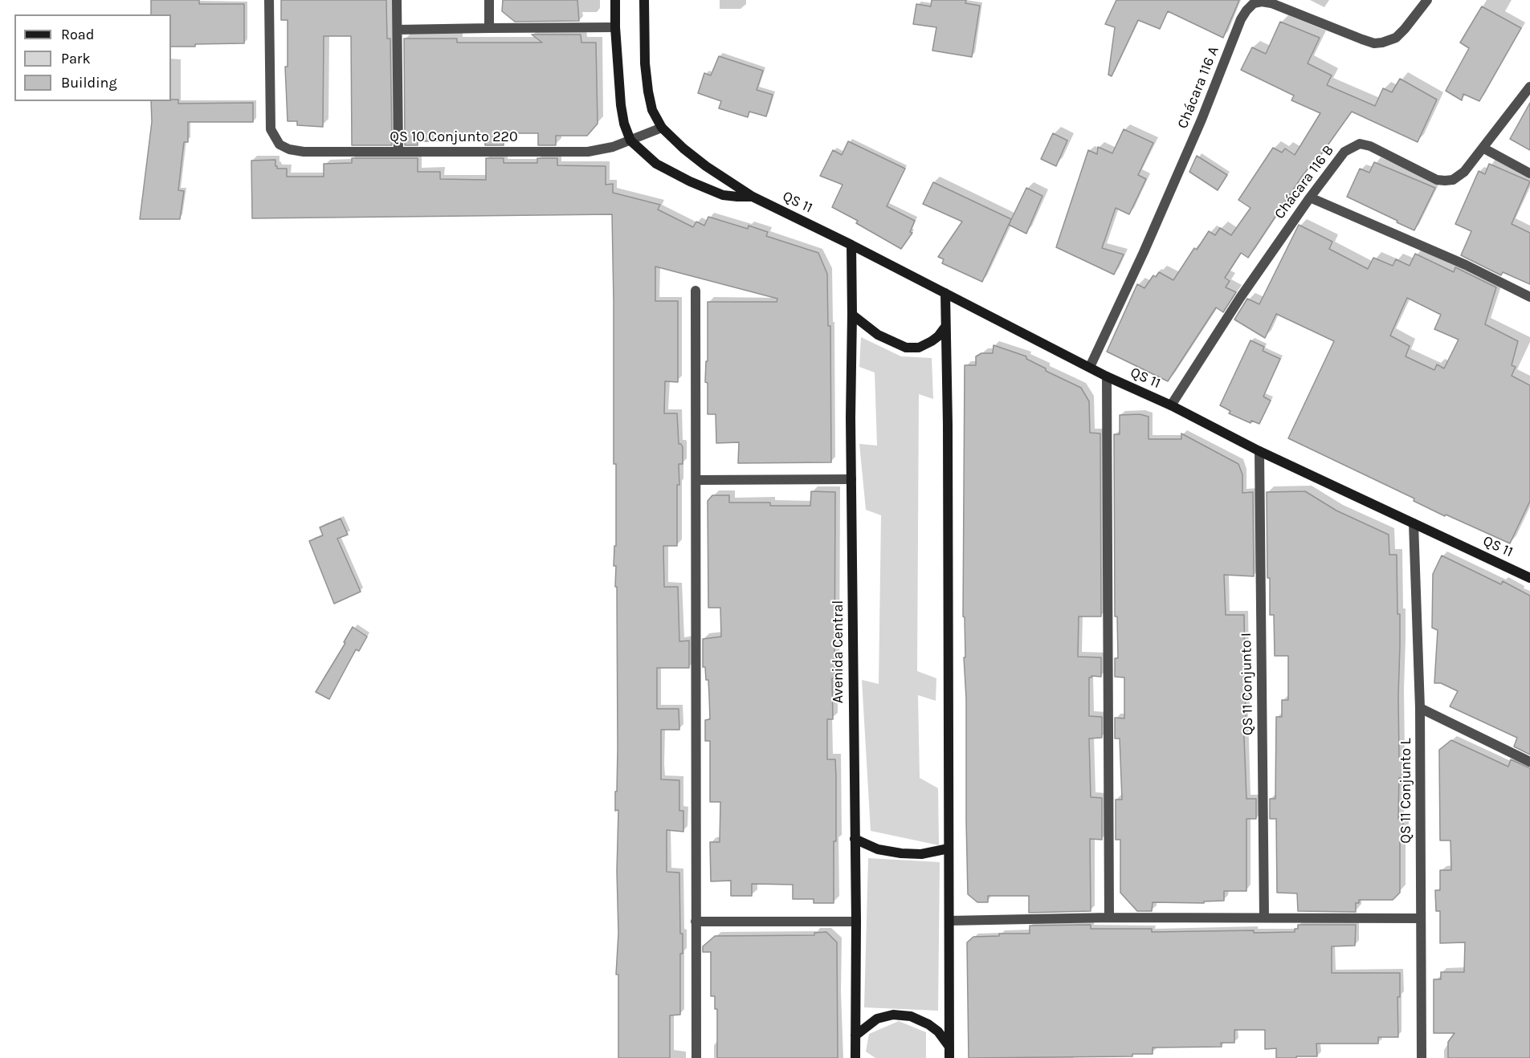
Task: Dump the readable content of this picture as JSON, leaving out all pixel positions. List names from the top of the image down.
{
  "streets": {
    "street": [
      "Chácara 116 A",
      "QS 10 Conjunto 220",
      "Chácara 116 B",
      "QS 11",
      "Avenida Central",
      "QS 11 Conjunto I",
      "QS 11 Conjunto L"
    ]
  },
  "crossings": [
    ["Chácara 116 A", "QS 11"],
    ["QS 10 Conjunto 220", "QS 11"],
    ["Chácara 116 B", "QS 11"],
    ["QS 11", "Avenida Central"],
    ["QS 11", "QS 11 Conjunto I"],
    ["QS 11", "QS 11 Conjunto L"]
  ],
  "legend": ["Road", "Park", "Building"]
}
